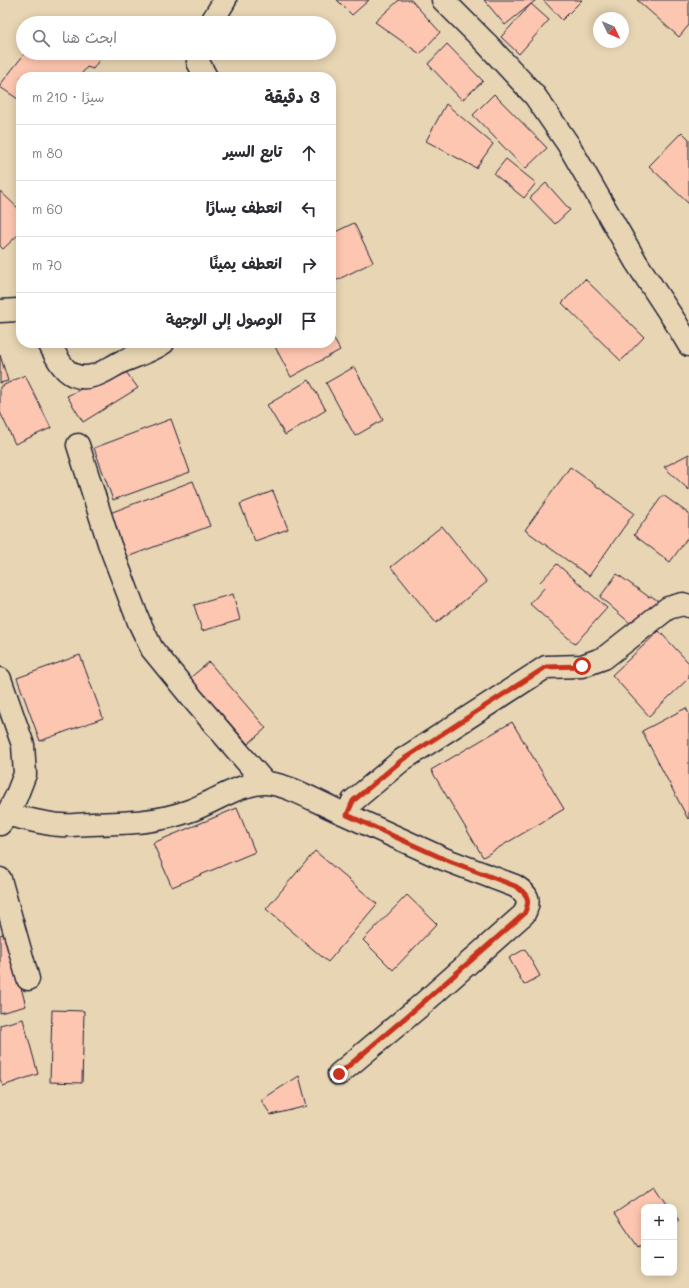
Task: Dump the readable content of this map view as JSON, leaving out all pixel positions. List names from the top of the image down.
{
  "north": "bottom right",
  "page": {
    "search": "ابحث هنا",
    "heading": ["3 دقيقة", "سيرًا · 210 m"],
    "list": [
      ["تابع السير", "80 m"],
      ["انعطف يسارًا", "60 m"],
      ["انعطف يمينًا", "70 m"],
      "الوصول إلى الوجهة"
    ],
    "map_buttons": ["+", "−"]
  }
}
